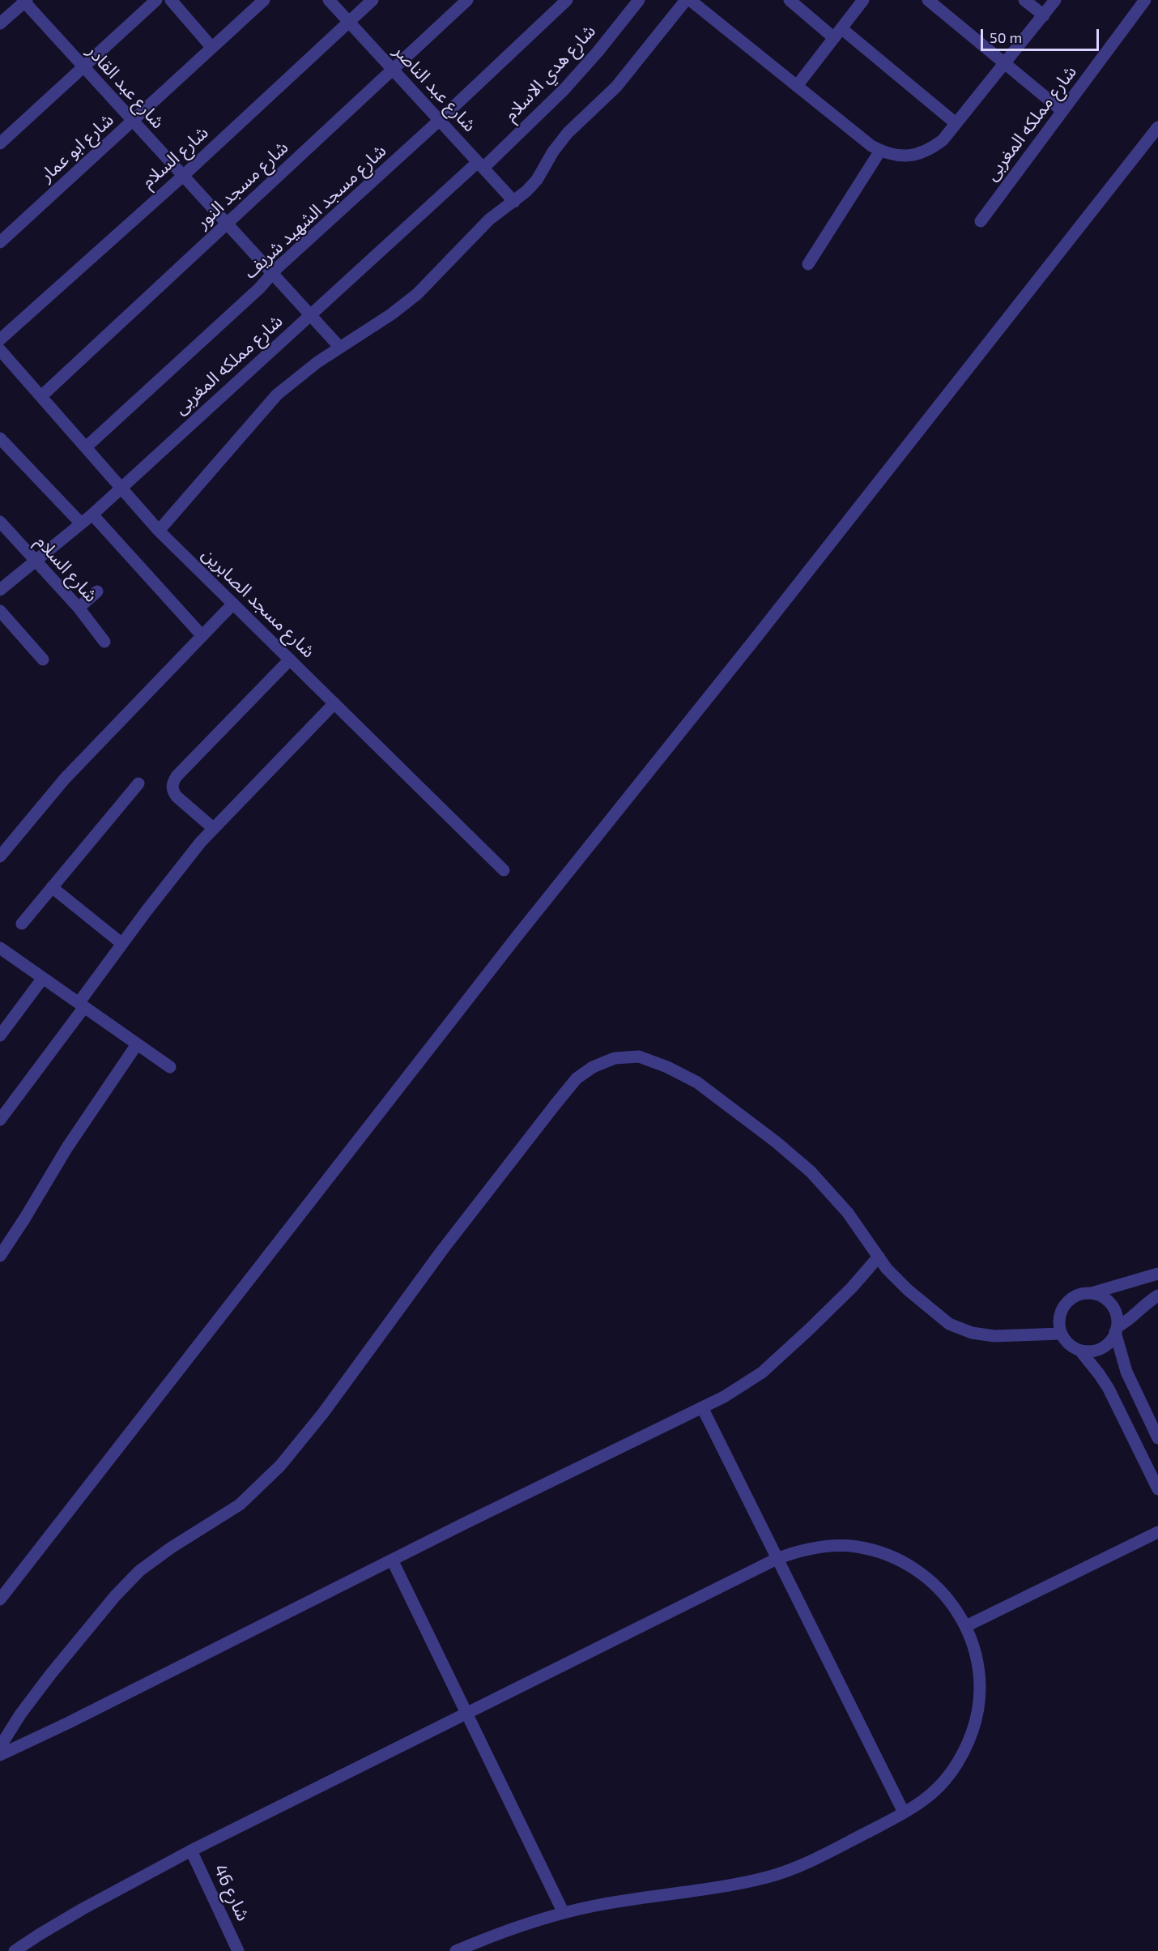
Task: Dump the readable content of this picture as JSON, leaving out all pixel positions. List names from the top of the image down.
{
  "streets": {
    "street": [
      "شارع هدي الاسلام",
      "شارع عبد القادر",
      "شارع عبد الناصر",
      "شارع مملكه المغربى",
      "شارع ابو عمار",
      "شارع السلام",
      "شارع مسجد النور",
      "شارع مسجد الشهيد شريف",
      "شارع مسجد الصابرين",
      "شارع 46"
    ]
  },
  "crossings": [
    ["شارع هدي الاسلام", "شارع عبد الناصر"],
    ["شارع هدي الاسلام", "شارع مملكه المغربى"],
    ["شارع عبد القادر", "شارع مملكه المغربى"],
    ["شارع عبد القادر", "شارع ابو عمار"],
    ["شارع عبد القادر", "شارع السلام"],
    ["شارع عبد القادر", "شارع مسجد النور"],
    ["شارع عبد القادر", "شارع مسجد الشهيد شريف"],
    ["شارع عبد الناصر", "شارع مملكه المغربى"],
    ["شارع عبد الناصر", "شارع السلام"],
    ["شارع عبد الناصر", "شارع مسجد النور"],
    ["شارع عبد الناصر", "شارع مسجد الشهيد شريف"],
    ["شارع مملكه المغربى", "شارع السلام"],
    ["شارع مملكه المغربى", "شارع مسجد الصابرين"],
    ["شارع مسجد النور", "شارع مسجد الصابرين"],
    ["شارع مسجد الشهيد شريف", "شارع مسجد الصابرين"]
  ],
  "scale_bar": "50 m"
}
